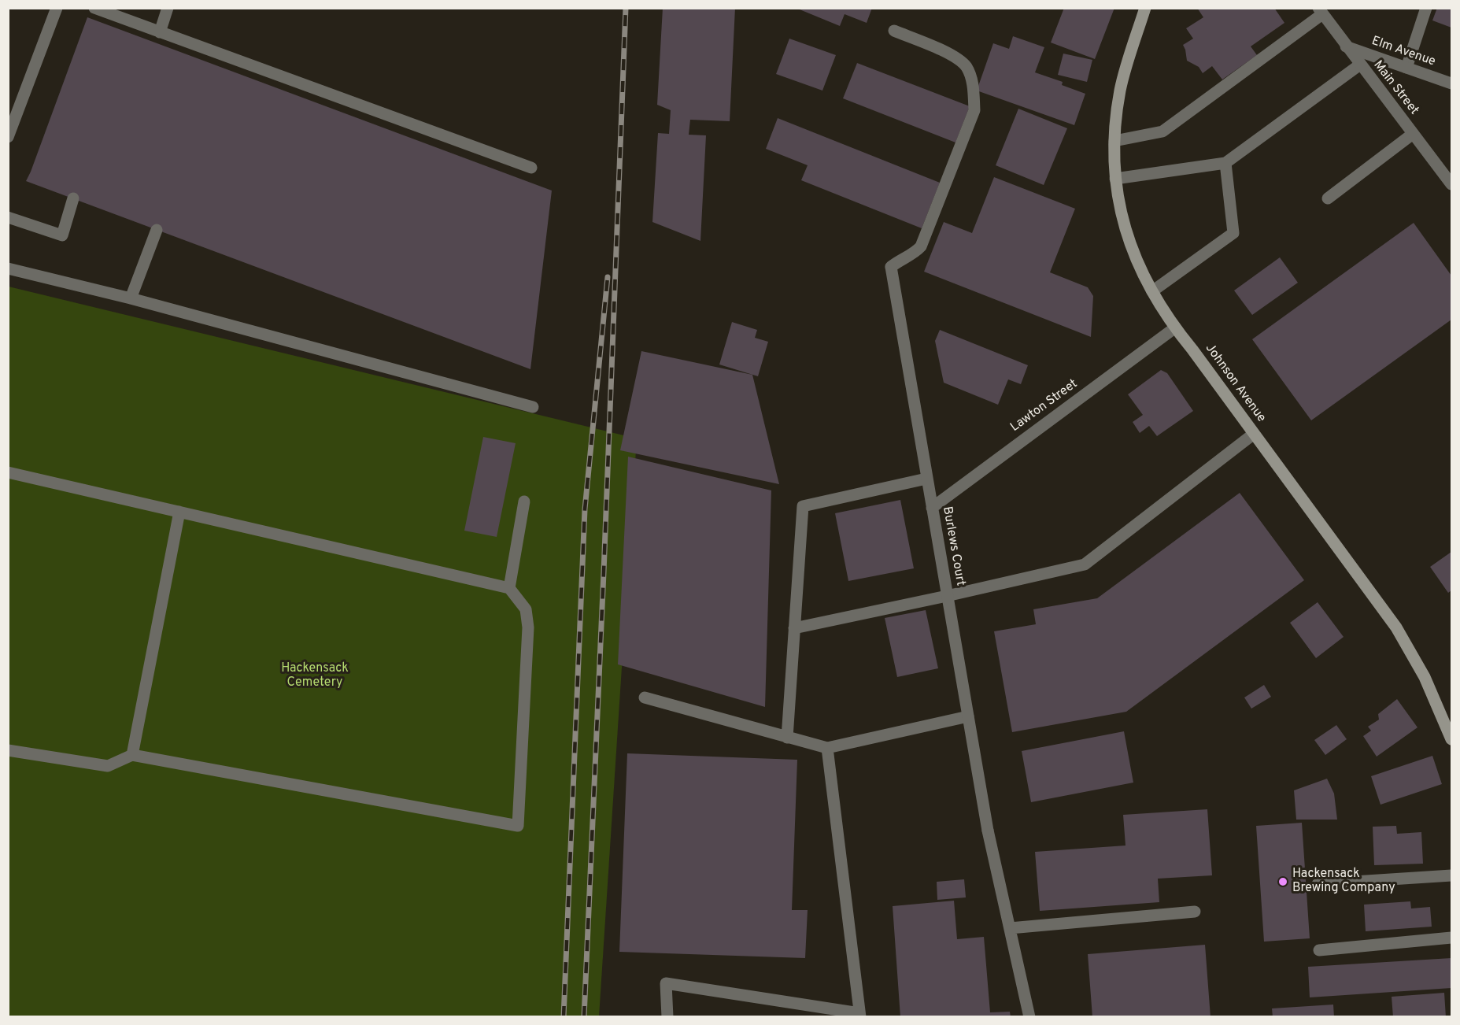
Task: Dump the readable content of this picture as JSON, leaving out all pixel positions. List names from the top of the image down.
{
  "streets": {
    "main road": ["Johnson Avenue"],
    "street": [
      "Elm Avenue",
      "Main Street",
      "Lawton Street",
      "Burlews Court"
    ]
  },
  "crossings": [
    ["Elm Avenue", "Main Street"],
    ["Johnson Avenue", "Lawton Street"],
    ["Lawton Street", "Burlews Court"]
  ],
  "parks": ["Hackensack Cemetery"],
  "places": ["Hackensack Brewing Company"]
}
